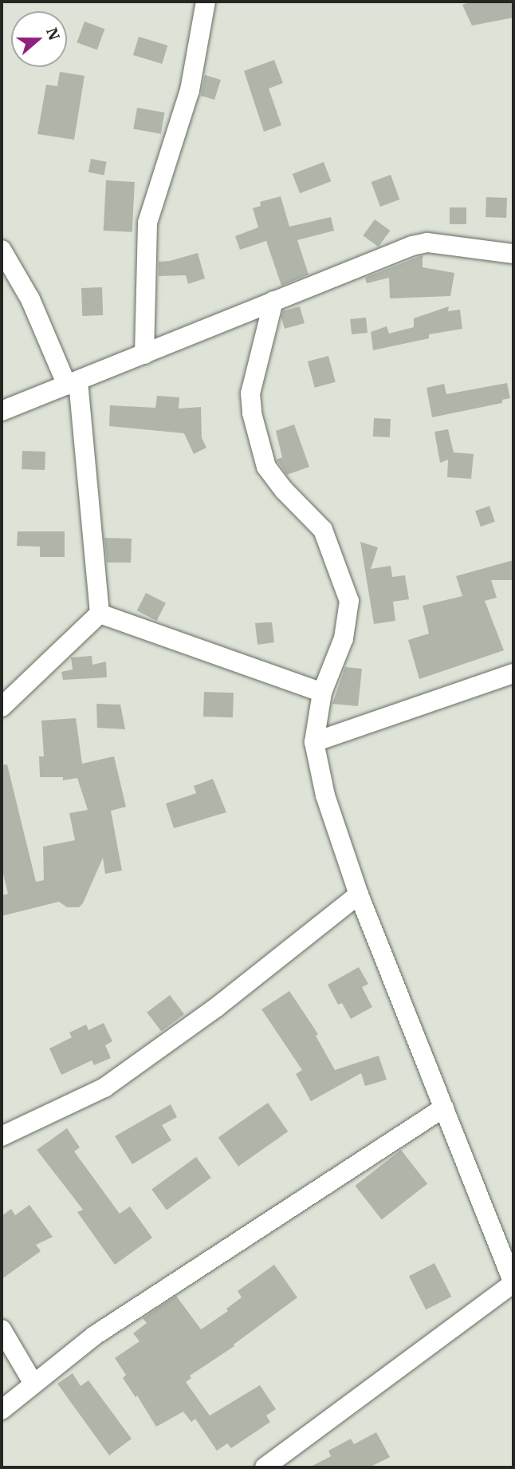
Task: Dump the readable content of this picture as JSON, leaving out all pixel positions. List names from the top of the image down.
{
  "north": "right"
}
